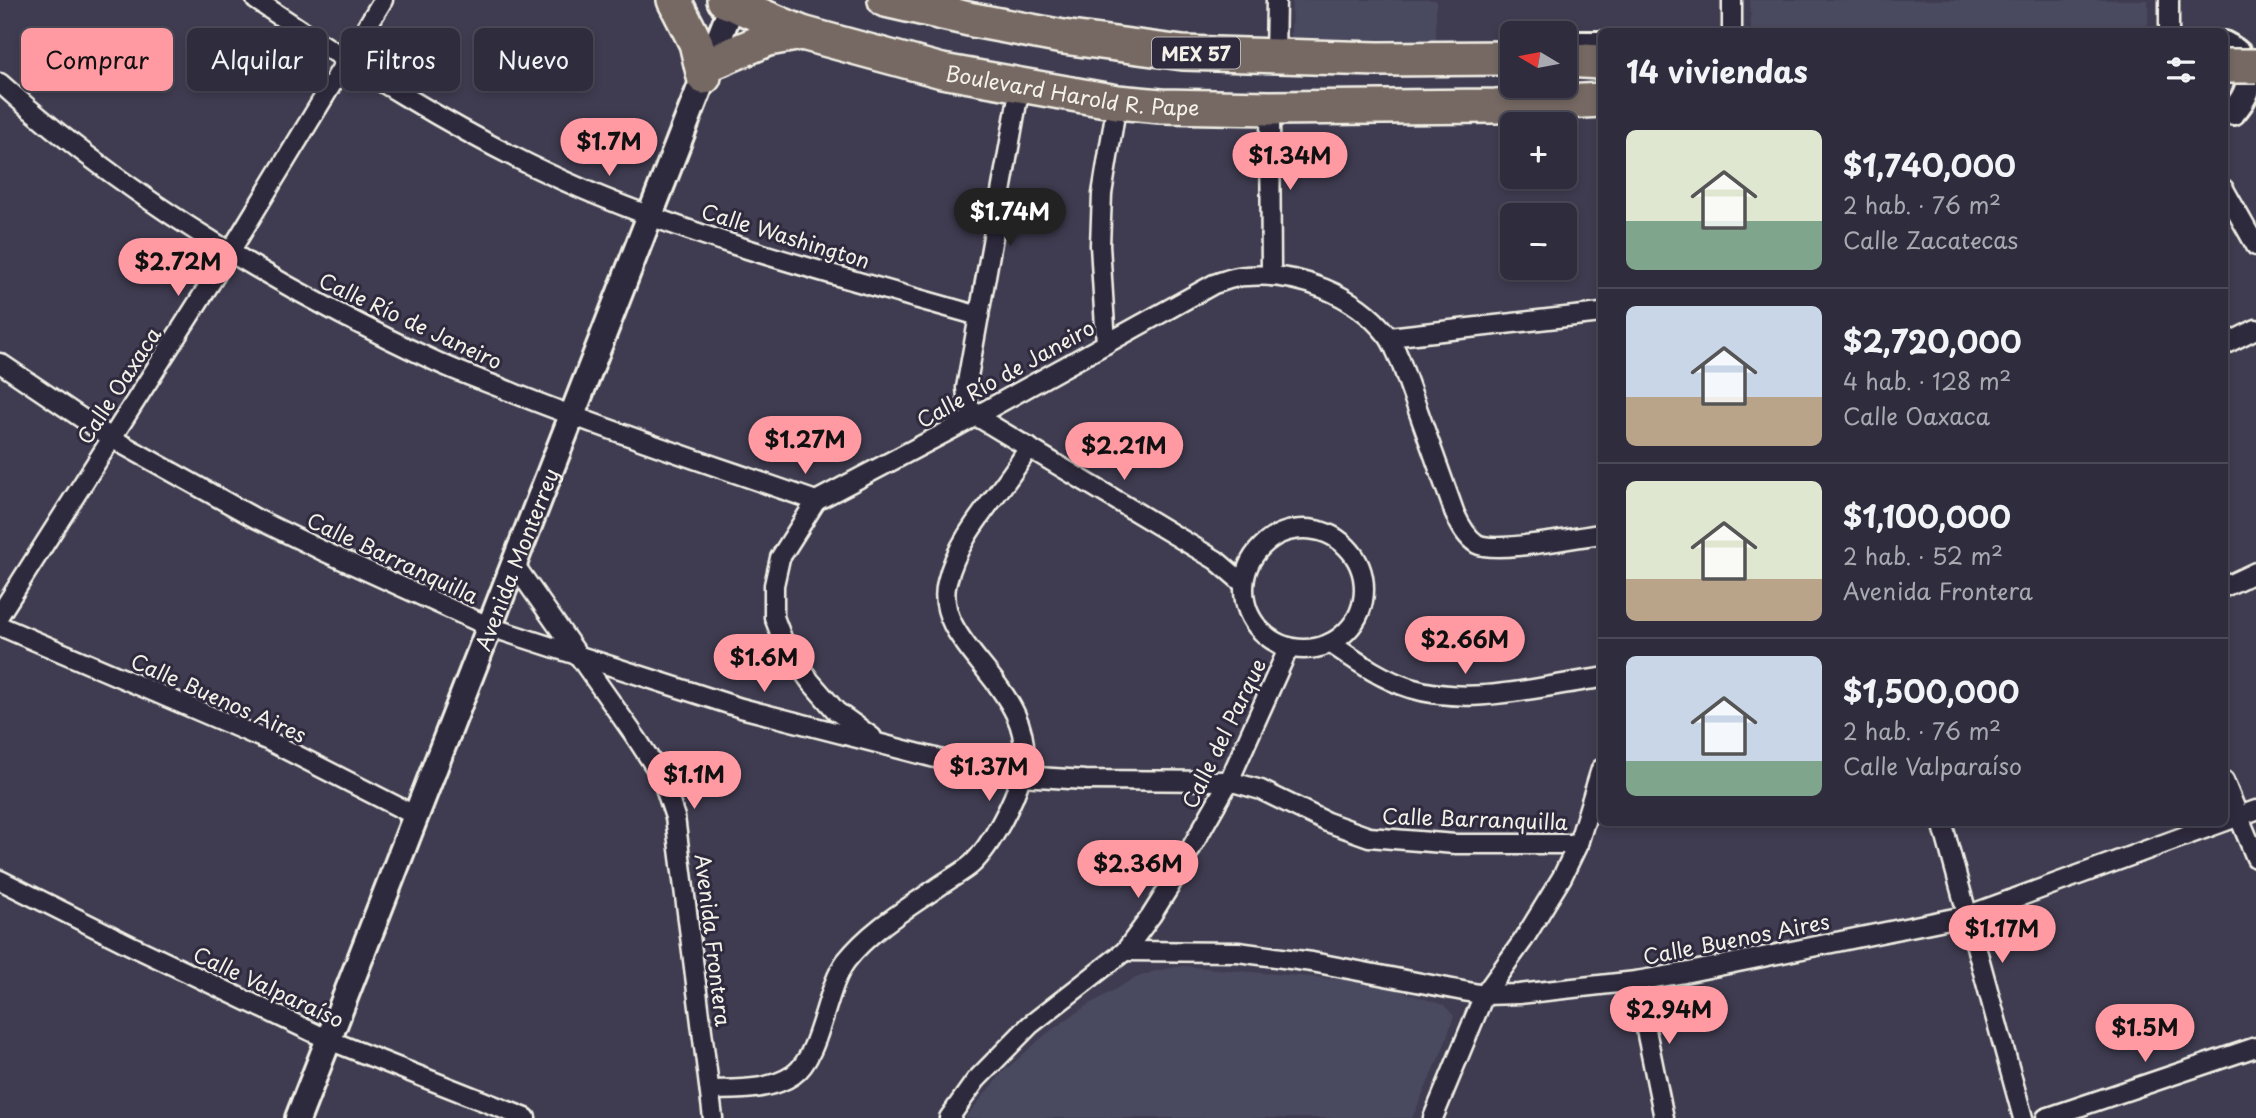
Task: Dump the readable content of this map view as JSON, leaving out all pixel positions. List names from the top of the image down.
{
  "streets": {
    "highway": ["MEX 57", "Boulevard Harold R. Pape"],
    "street": [
      "Calle Washington",
      "Calle Río de Janeiro",
      "Calle Oaxaca",
      "Calle Barranquilla",
      "Avenida Monterrey",
      "Calle Buenos Aires",
      "Calle del Parque",
      "Avenida Frontera",
      "Calle Valparaíso"
    ]
  },
  "crossings": [
    ["Boulevard Harold R. Pape", "Avenida Monterrey"],
    ["Calle Washington", "Avenida Monterrey"],
    ["Calle Río de Janeiro", "Calle Oaxaca"],
    ["Calle Río de Janeiro", "Avenida Monterrey"],
    ["Calle Oaxaca", "Calle Barranquilla"],
    ["Calle Barranquilla", "Avenida Monterrey"],
    ["Calle Barranquilla", "Calle del Parque"],
    ["Calle Barranquilla", "Avenida Frontera"],
    ["Avenida Monterrey", "Calle Buenos Aires"],
    ["Avenida Monterrey", "Avenida Frontera"],
    ["Avenida Monterrey", "Calle Valparaíso"],
    ["Calle Buenos Aires", "Calle del Parque"]
  ],
  "north": "left",
  "page": {
    "map_buttons": ["+", "−"],
    "chip": [
      "Comprar",
      "Alquilar",
      "Filtros",
      "Nuevo"
    ],
    "heading": "14 viviendas",
    "list": [
      {
        "name": "$1,740,000",
        "note": "2 hab. · 76 m² · Calle Zacatecas"
      },
      {
        "name": "$2,720,000",
        "note": "4 hab. · 128 m² · Calle Oaxaca"
      },
      {
        "name": "$1,100,000",
        "note": "2 hab. · 52 m² · Avenida Frontera"
      },
      {
        "name": "$1,500,000",
        "note": "2 hab. · 76 m² · Calle Valparaíso"
      }
    ],
    "price": [
      "$1.7M",
      "$1.34M",
      "$1.74M",
      "$2.72M",
      "$1.27M",
      "$2.21M",
      "$2.66M",
      "$1.6M",
      "$1.37M",
      "$1.1M",
      "$2.36M",
      "$1.17M",
      "$2.94M",
      "$1.5M"
    ]
  }
}
